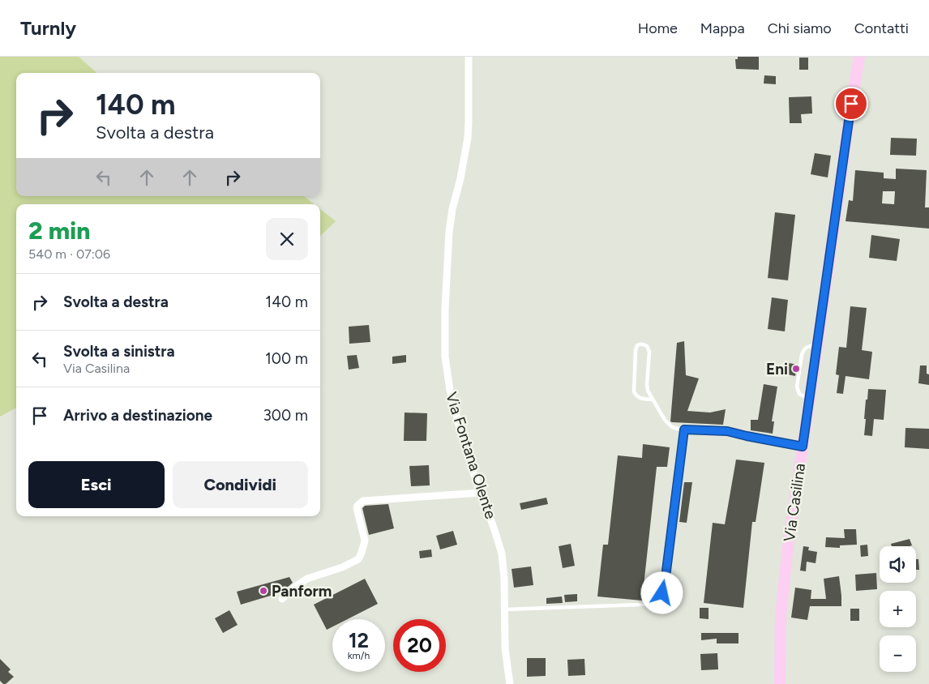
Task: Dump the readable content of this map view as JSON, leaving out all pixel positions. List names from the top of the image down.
{
  "streets": {
    "main road": ["Via Casilina"],
    "street": ["Via Fontana Olente"]
  },
  "places": ["Eni", "Panform"],
  "page": {
    "header": "Turnly",
    "nav": [
      "Home",
      "Mappa",
      "Chi siamo",
      "Contatti"
    ],
    "turn": ["140 m", "Svolta a destra"],
    "heading": ["2 min", "540 m · 07:06"],
    "list": [
      {
        "name": "Svolta a destra",
        "value": "140 m"
      },
      {
        "name": "Svolta a sinistra",
        "note": "Via Casilina",
        "value": "100 m"
      },
      {
        "name": "Arrivo a destinazione",
        "value": "300 m"
      }
    ],
    "buttons": ["Esci", "Condividi"],
    "map_buttons": ["+", "−"],
    "speed": "12 km/h",
    "limit": "20"
  }
}
